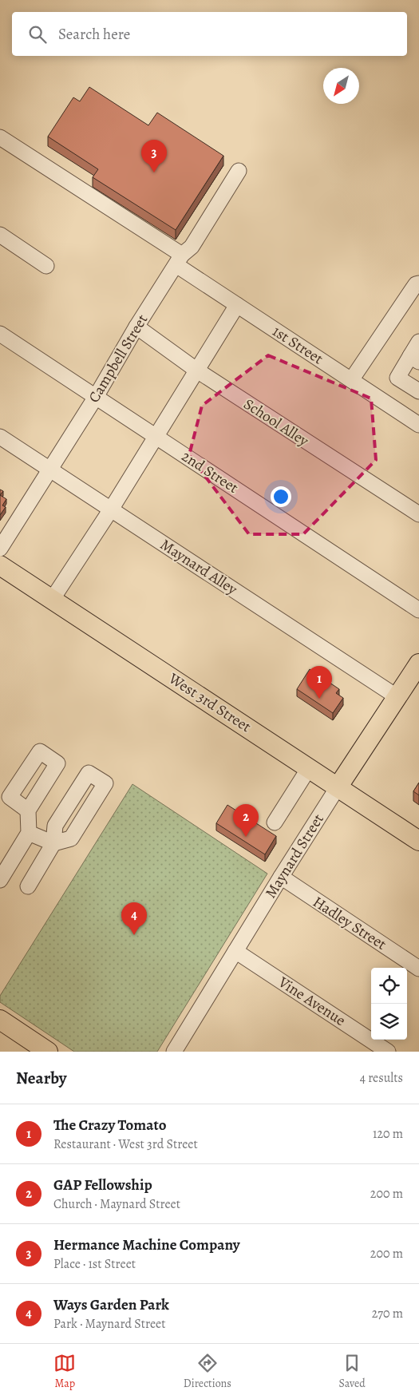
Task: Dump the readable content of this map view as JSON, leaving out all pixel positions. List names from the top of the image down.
{
  "streets": {
    "main road": ["West 3rd Street", "Maynard Street"],
    "street": [
      "1st Street",
      "Campbell Street",
      "School Alley",
      "2nd Street",
      "Maynard Alley",
      "Hadley Street",
      "Vine Avenue"
    ]
  },
  "crossings": [
    ["1st Street", "Campbell Street"],
    ["Campbell Street", "School Alley"],
    ["Campbell Street", "2nd Street"],
    ["Campbell Street", "Maynard Alley"],
    ["Maynard Alley", "Maynard Street"],
    ["West 3rd Street", "Maynard Street"],
    ["Maynard Street", "Hadley Street"],
    ["Maynard Street", "Vine Avenue"]
  ],
  "north": "bottom left",
  "page": {
    "search": "Search here",
    "pins": [
      "3",
      "1",
      "2",
      "4"
    ],
    "heading": ["Nearby", "4 results"],
    "list": [
      {
        "mark": "1",
        "name": "The Crazy Tomato",
        "note": "Restaurant · West 3rd Street",
        "value": "120 m"
      },
      {
        "mark": "2",
        "name": "GAP Fellowship",
        "note": "Church · Maynard Street",
        "value": "200 m"
      },
      {
        "mark": "3",
        "name": "Hermance Machine Company",
        "note": "Place · 1st Street",
        "value": "200 m"
      },
      {
        "mark": "4",
        "name": "Ways Garden Park",
        "note": "Park · Maynard Street",
        "value": "270 m"
      }
    ],
    "nav": ["Map", "Directions", "Saved"]
  }
}
